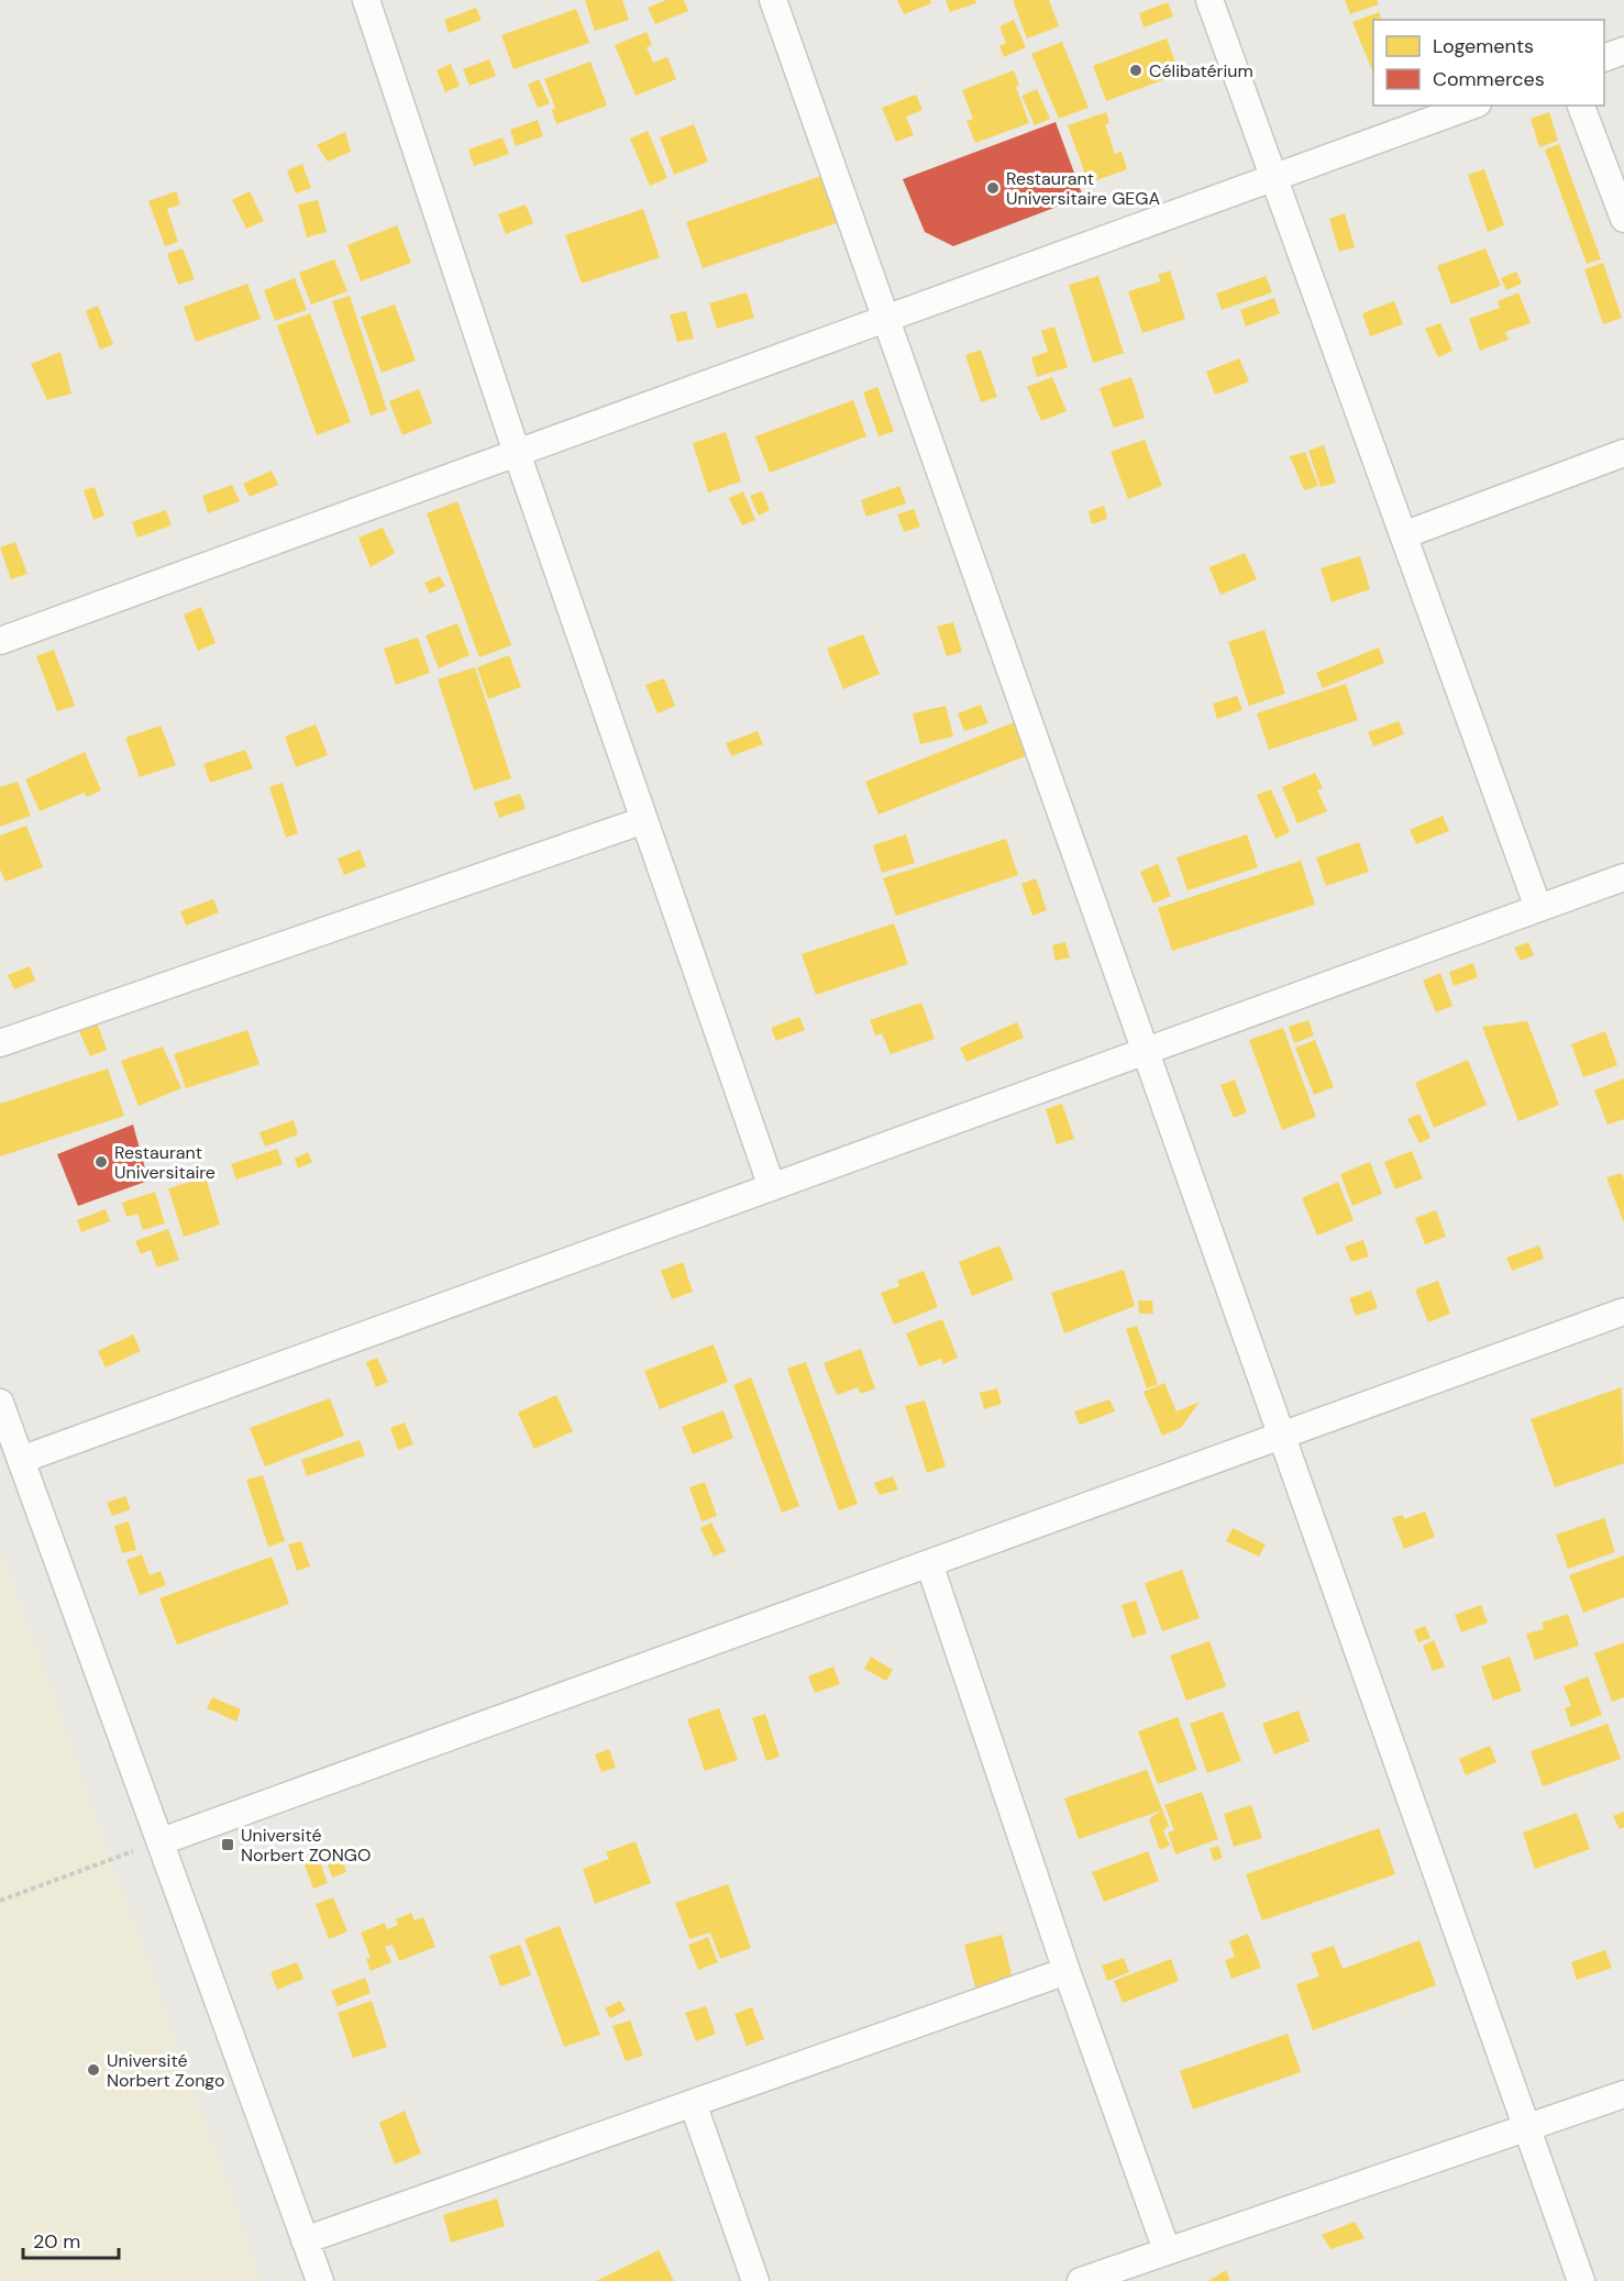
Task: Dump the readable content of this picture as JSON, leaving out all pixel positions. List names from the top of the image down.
{
  "places": {
    "other": [
      "Célibatérium",
      "Restaurant Universitaire GEGA",
      "Restaurant Universitaire",
      "Université Norbert Zongo"
    ],
    "transit": ["Université Norbert ZONGO"]
  },
  "legend": ["Logements", "Commerces"],
  "scale_bar": "20 m"
}
